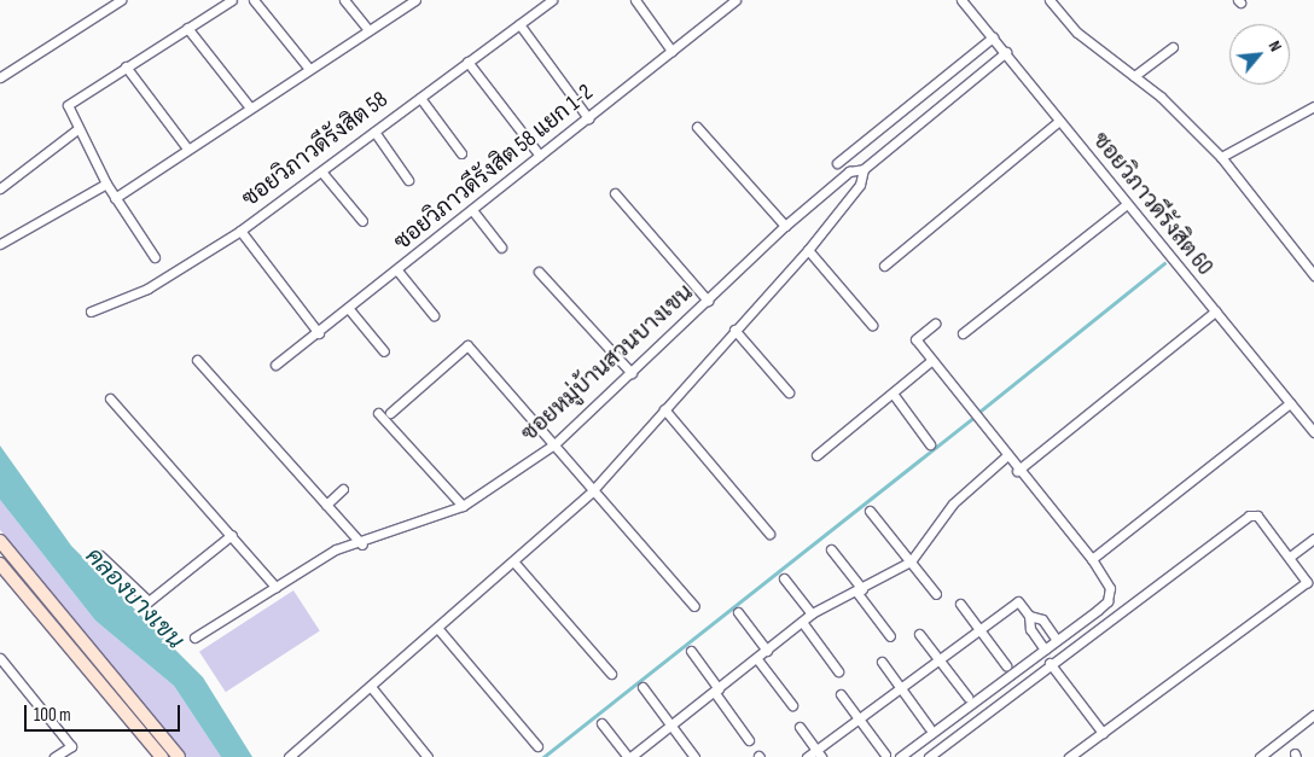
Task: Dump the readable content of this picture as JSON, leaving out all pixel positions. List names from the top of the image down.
{
  "streets": {
    "street": [
      "ซอยวิภาวดีรังสิต 58",
      "ซอยวิภาวดีรังสิต 58 แยก 1-2",
      "ซอยวิภาวดีรังสิต 60",
      "ซอยหมู่บ้านสวนบางเขน"
    ]
  },
  "crossings": [
    ["ซอยวิภาวดีรังสิต 60", "ซอยหมู่บ้านสวนบางเขน"]
  ],
  "water": ["คลองบางเขน"],
  "scale_bar": "100 m",
  "north": "top right"
}
